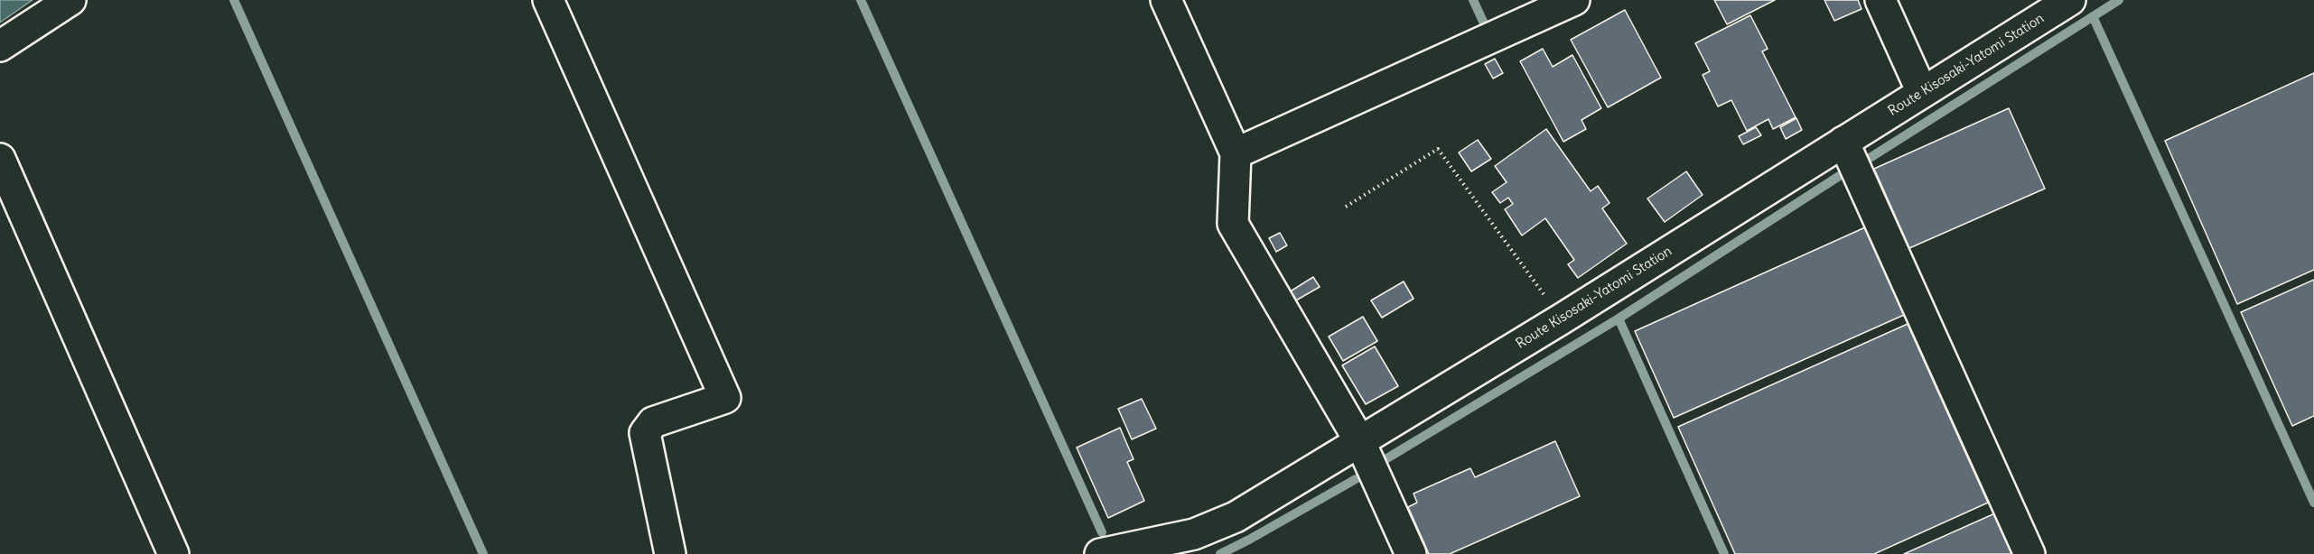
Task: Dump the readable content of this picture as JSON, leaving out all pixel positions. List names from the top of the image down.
{
  "streets": {
    "street": ["Route Kisosaki-Yatomi Station"]
  }
}
